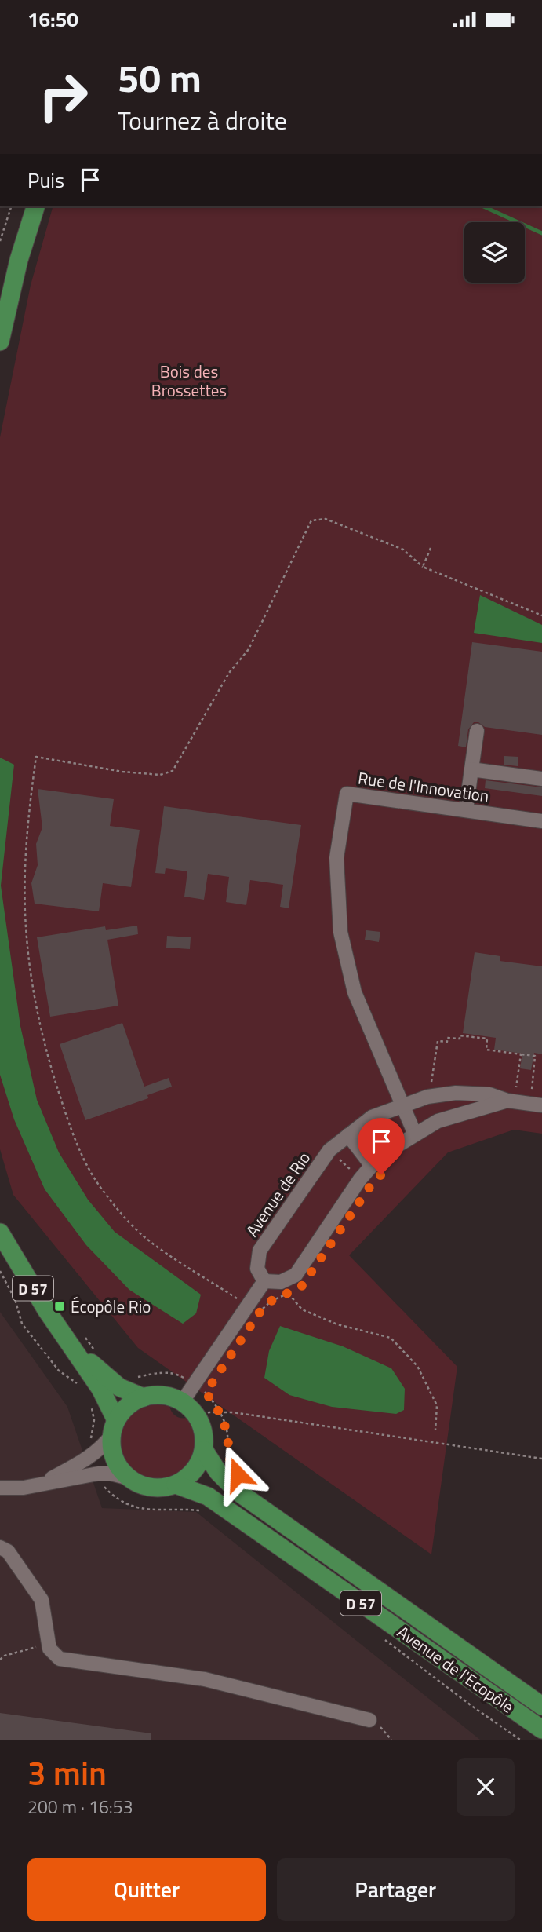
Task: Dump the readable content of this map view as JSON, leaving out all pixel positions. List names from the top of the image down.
{
  "streets": {
    "main road": ["D 57", "Avenue de l'Ecopôle"],
    "street": ["Rue de l'Innovation", "Avenue de Rio"]
  },
  "crossings": [
    ["Rue de l'Innovation", "Avenue de Rio"],
    ["D 57", "Avenue de l'Ecopôle"]
  ],
  "parks": ["Bois des Brossettes"],
  "places": {
    "transit": ["Écopôle Rio"]
  },
  "page": {
    "status": "16:50",
    "turn": ["50 m", "Tournez à droite"],
    "then": "Puis",
    "heading": ["3 min", "200 m · 16:53"],
    "buttons": ["Quitter", "Partager"]
  }
}
